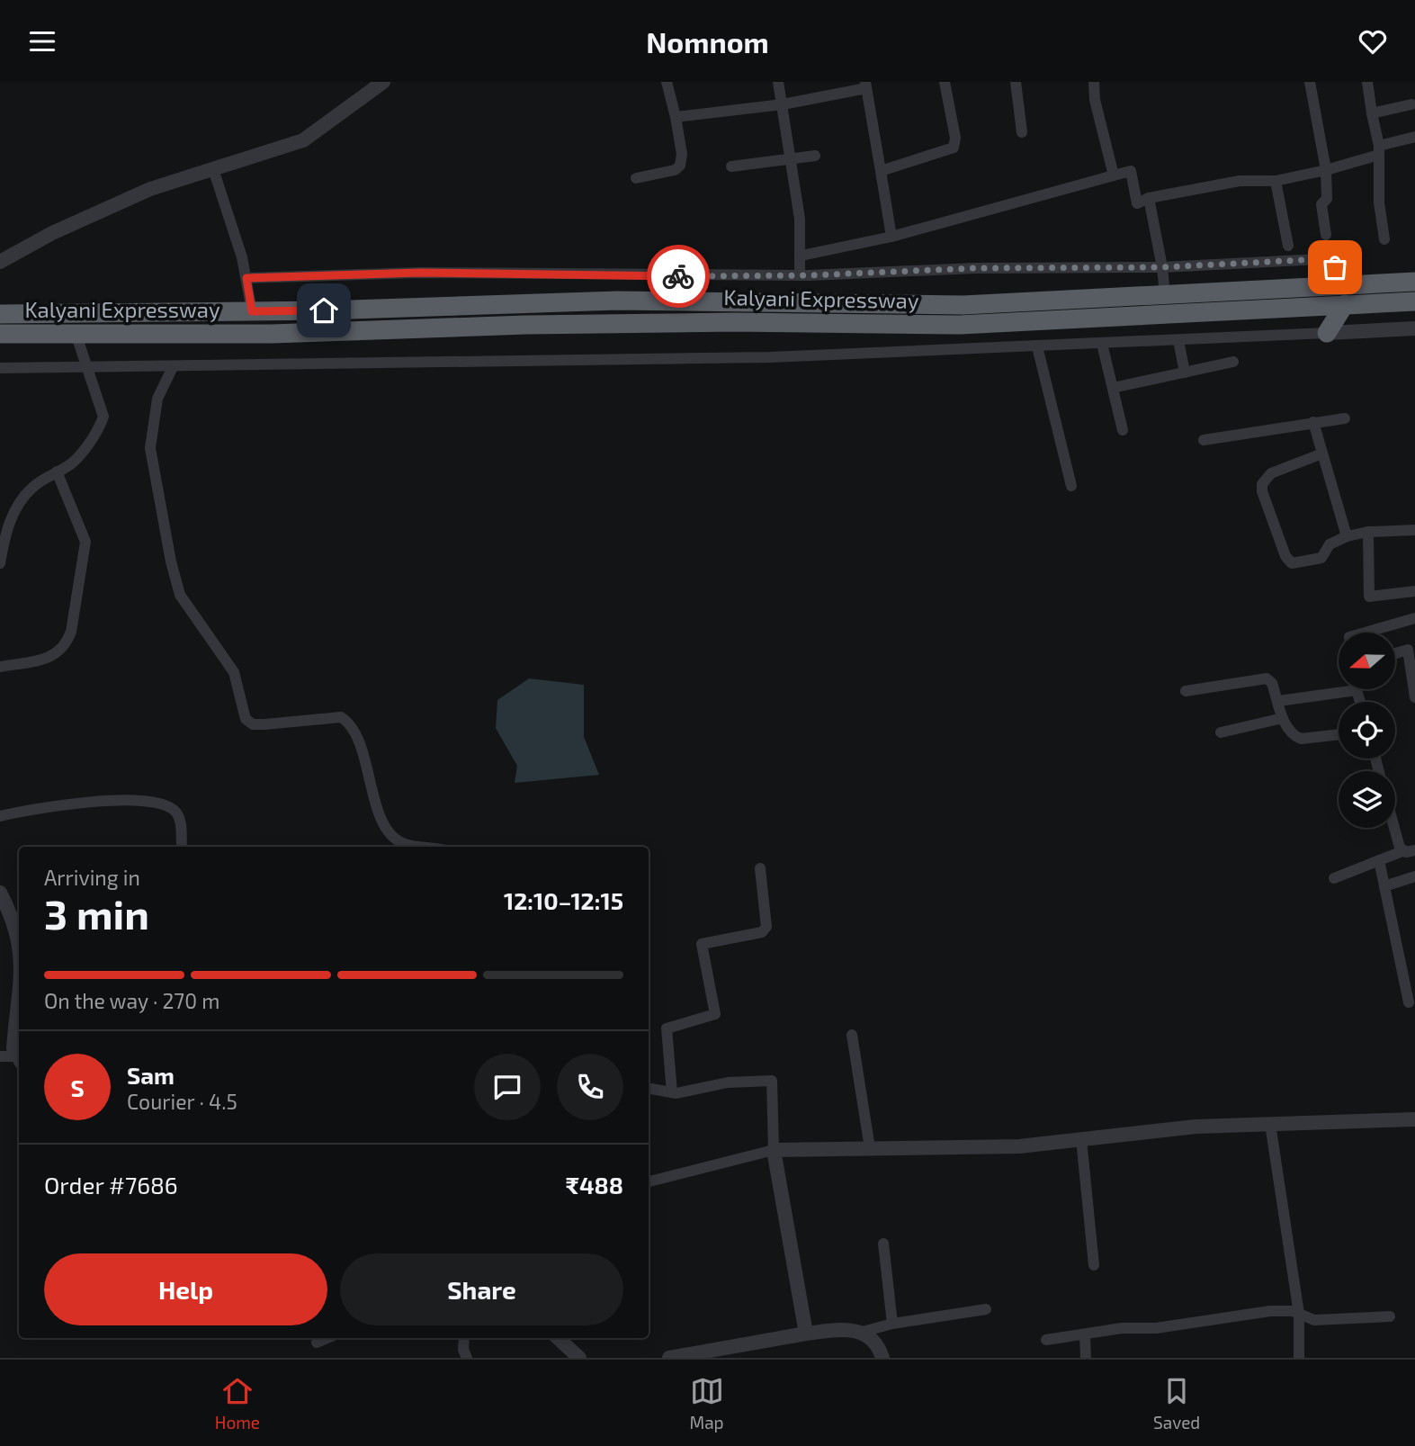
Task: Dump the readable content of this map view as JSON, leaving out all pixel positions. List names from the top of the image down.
{
  "streets": {
    "highway": ["Kalyani Expressway"]
  },
  "north": "left",
  "page": {
    "header": "Nomnom",
    "heading": ["3 min", "Arriving in", "12:10–12:15"],
    "panel": [
      "Sam",
      "Courier · 4.5",
      "Order #7686",
      "₹488"
    ],
    "bar": "On the way · 270 m",
    "round": "S",
    "buttons": ["Help", "Share"],
    "tabs": ["Home", "Map", "Saved"]
  }
}
